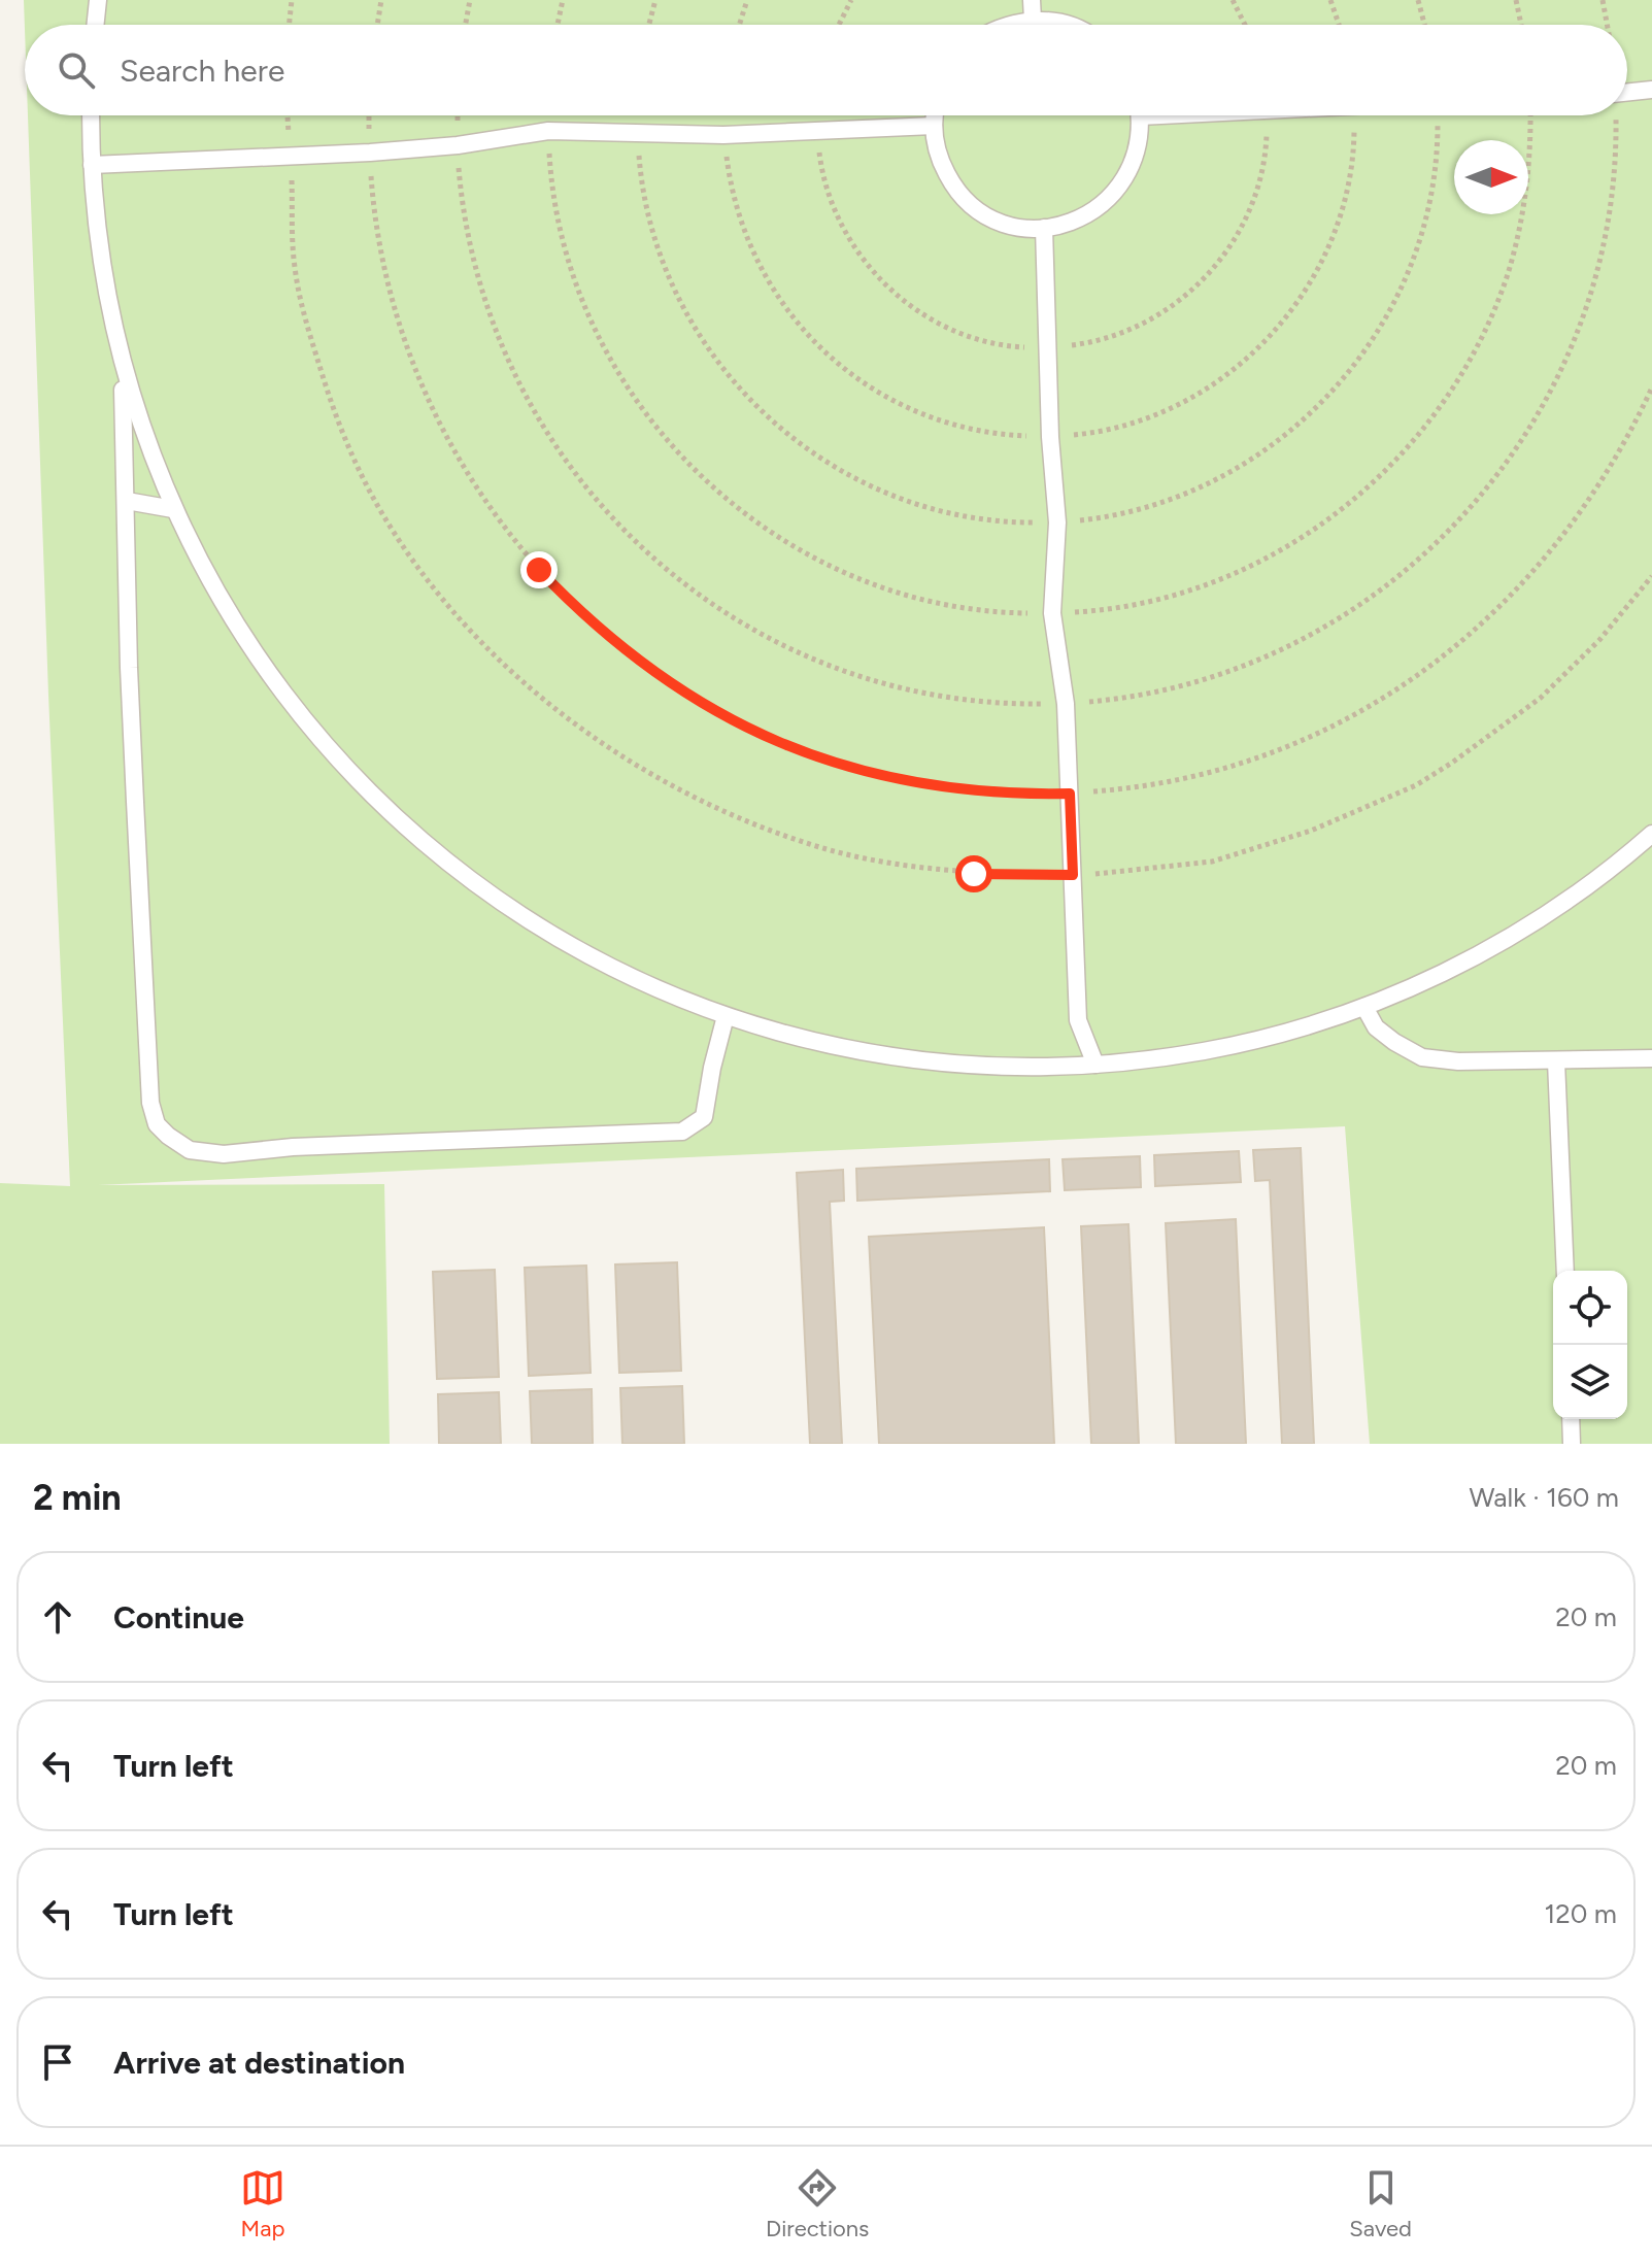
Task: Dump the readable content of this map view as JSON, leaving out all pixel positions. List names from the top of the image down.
{
  "north": "right",
  "page": {
    "search": "Search here",
    "heading": ["2 min", "Walk · 160 m"],
    "list": [
      ["Continue", "20 m"],
      ["Turn left", "20 m"],
      ["Turn left", "120 m"],
      "Arrive at destination"
    ],
    "nav": ["Map", "Directions", "Saved"]
  }
}
